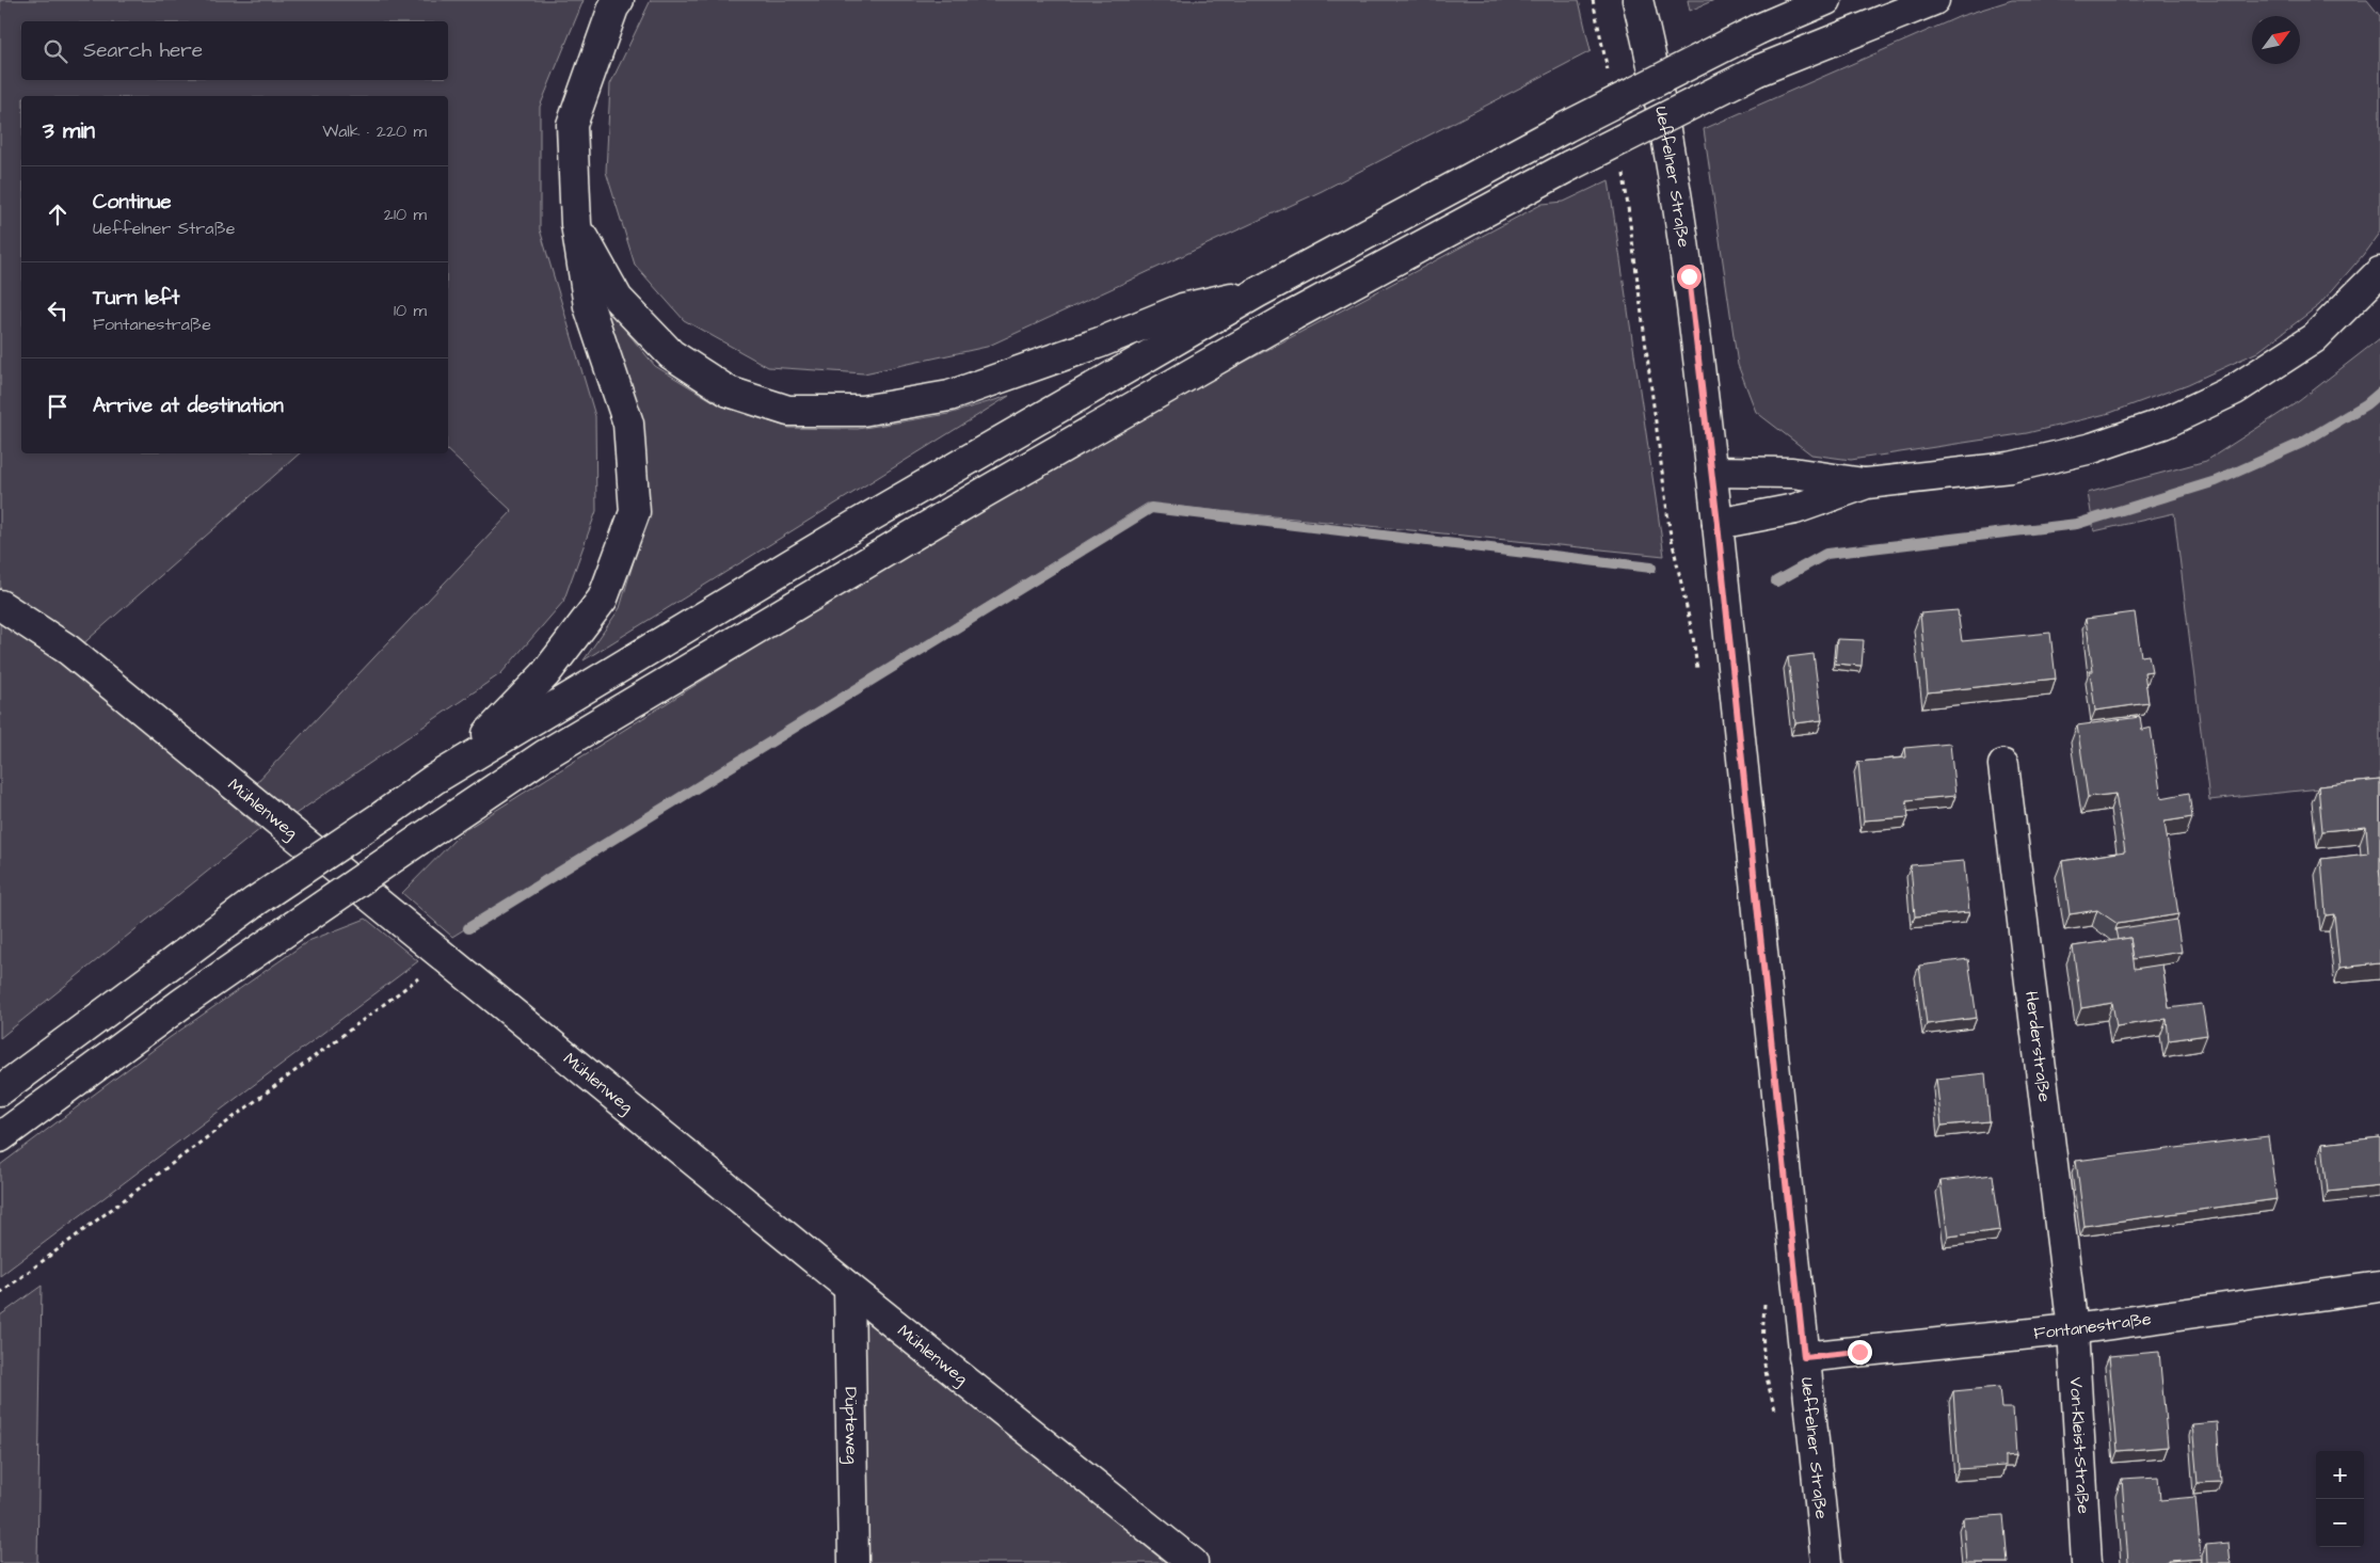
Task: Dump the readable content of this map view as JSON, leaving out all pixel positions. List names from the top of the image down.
{
  "streets": {
    "main road": [
      "Ueffelner Straße",
      "Mühlenweg",
      "Herderstraße",
      "Fontanestraße",
      "Düpteweg",
      "Von-Kleist-Straße"
    ]
  },
  "crossings": [
    ["Ueffelner Straße", "Fontanestraße"],
    ["Mühlenweg", "Düpteweg"],
    ["Herderstraße", "Fontanestraße"],
    ["Herderstraße", "Von-Kleist-Straße"],
    ["Fontanestraße", "Von-Kleist-Straße"]
  ],
  "north": "top right",
  "page": {
    "search": "Search here",
    "heading": ["3 min", "Walk · 220 m"],
    "list": [
      ["Continue", "Ueffelner Straße", "210 m"],
      ["Turn left", "Fontanestraße", "10 m"],
      "Arrive at destination"
    ],
    "map_buttons": ["+", "−"]
  }
}
